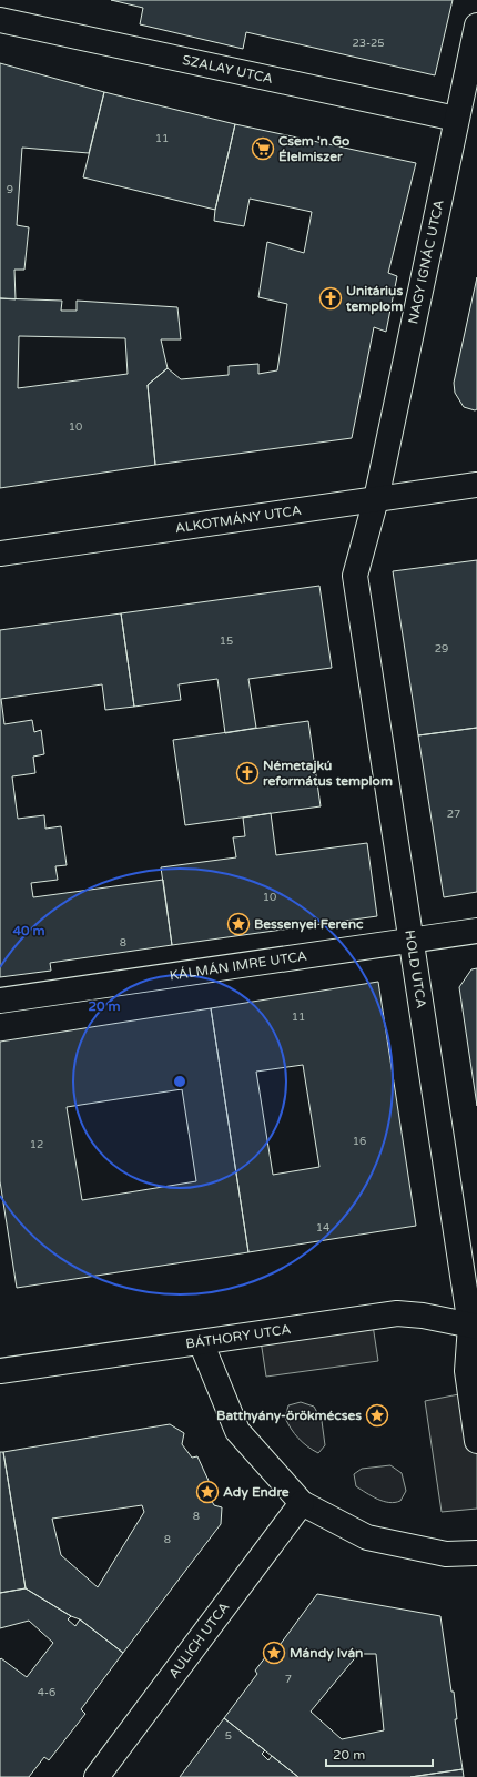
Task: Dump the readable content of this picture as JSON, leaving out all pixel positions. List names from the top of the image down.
{
  "streets": {
    "street": [
      "SZALAY UTCA",
      "NAGY IGNÁC UTCA",
      "ALKOTMÁNY UTCA",
      "KÁLMÁN IMRE UTCA",
      "HOLD UTCA",
      "BÁTHORY UTCA",
      "AULICH UTCA"
    ]
  },
  "crossings": [
    ["SZALAY UTCA", "NAGY IGNÁC UTCA"],
    ["NAGY IGNÁC UTCA", "ALKOTMÁNY UTCA"],
    ["NAGY IGNÁC UTCA", "HOLD UTCA"],
    ["ALKOTMÁNY UTCA", "HOLD UTCA"],
    ["KÁLMÁN IMRE UTCA", "HOLD UTCA"],
    ["HOLD UTCA", "BÁTHORY UTCA"]
  ],
  "places": {
    "supermarket": ["Csem 'n Go Élelmiszer"],
    "church": ["Unitárius templom", "Németajkú református templom"],
    "place": [
      "Bessenyei Ferenc",
      "Batthyány-örökmécses",
      "Ady Endre",
      "Mándy Iván"
    ]
  },
  "house_numbers": [
    "23-25",
    "11",
    "9",
    "10",
    "15",
    "29",
    "27",
    "10",
    "8",
    "11",
    "16",
    "12",
    "14",
    "8",
    "8",
    "7",
    "4-6",
    "5"
  ],
  "scale_bar": "20 m",
  "rings": ["40 m", "20 m"]
}
